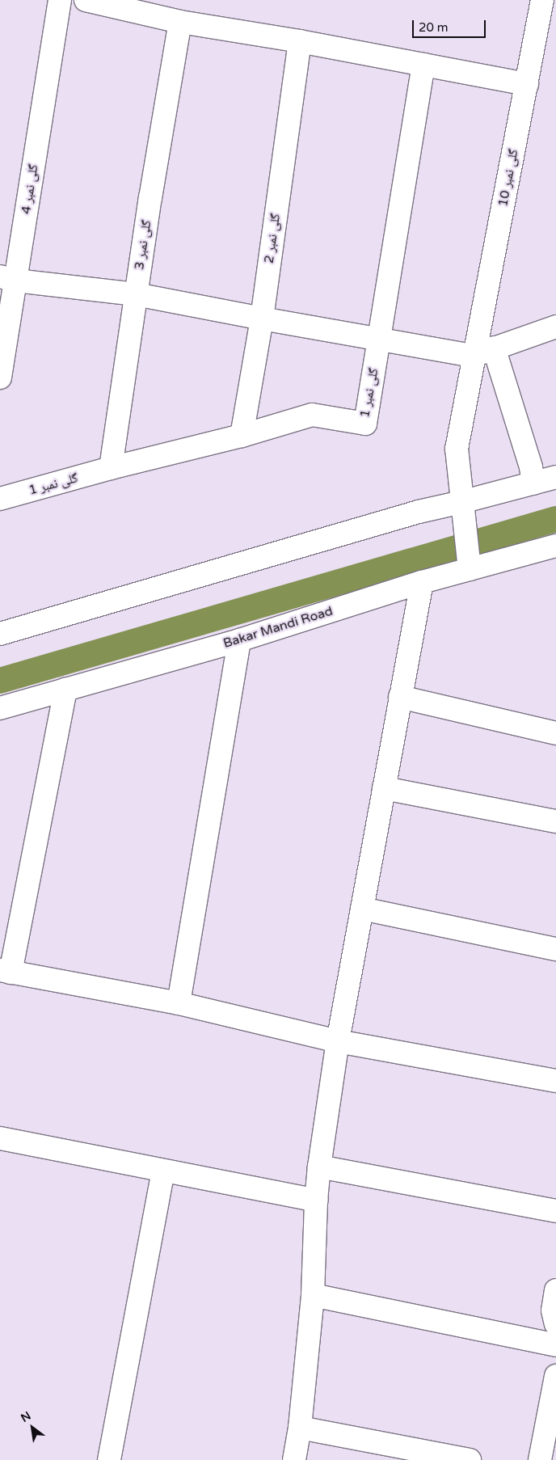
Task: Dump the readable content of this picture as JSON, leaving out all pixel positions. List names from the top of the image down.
{
  "streets": {
    "street": [
      "گلی نمبر 10",
      "گلی نمبر 4",
      "گلی نمبر 2",
      "گلی نمبر 3",
      "گلی نمبر 1",
      "Bakar Mandi Road"
    ]
  },
  "crossings": [
    ["گلی نمبر 10", "Bakar Mandi Road"],
    ["گلی نمبر 2", "گلی نمبر 1"],
    ["گلی نمبر 3", "گلی نمبر 1"]
  ],
  "scale_bar": "20 m",
  "north": "top left"
}
